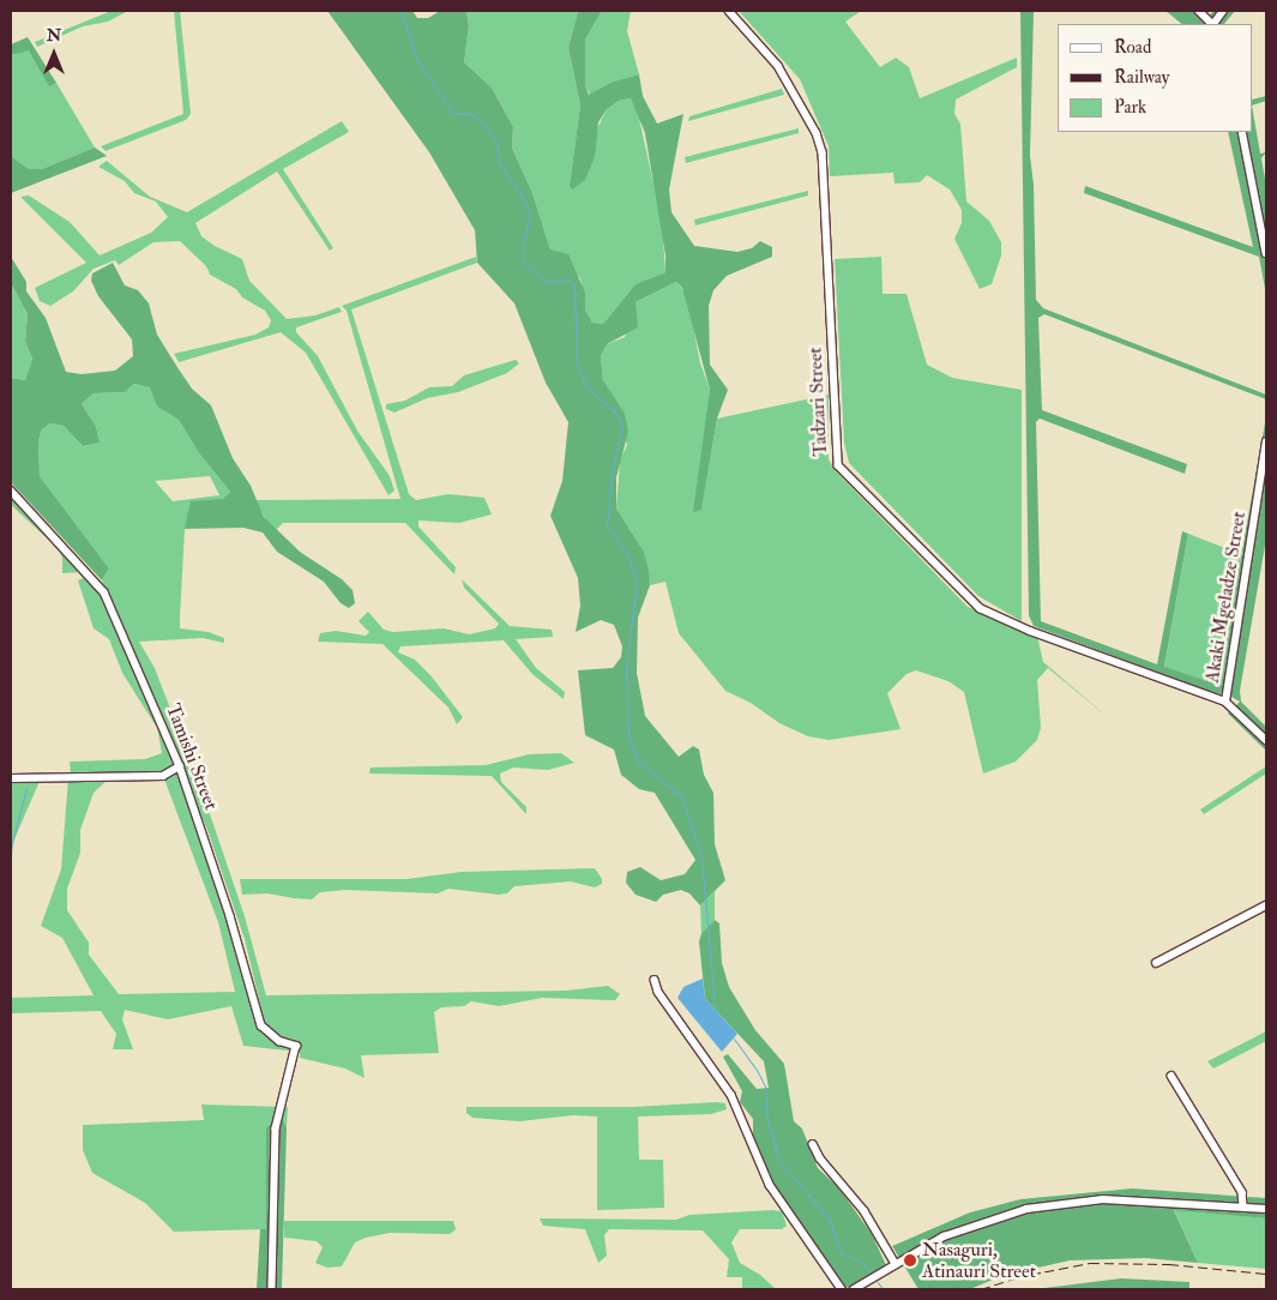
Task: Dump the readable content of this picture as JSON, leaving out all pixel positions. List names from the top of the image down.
{
  "streets": {
    "street": ["Tadzari Street", "Akaki Mgeladze Street", "Tamishi Street"]
  },
  "crossings": [
    ["Tadzari Street", "Akaki Mgeladze Street"]
  ],
  "places": ["Nasaguri, Atinauri Street"],
  "legend": ["Road", "Railway", "Park"],
  "north": "top"
}
